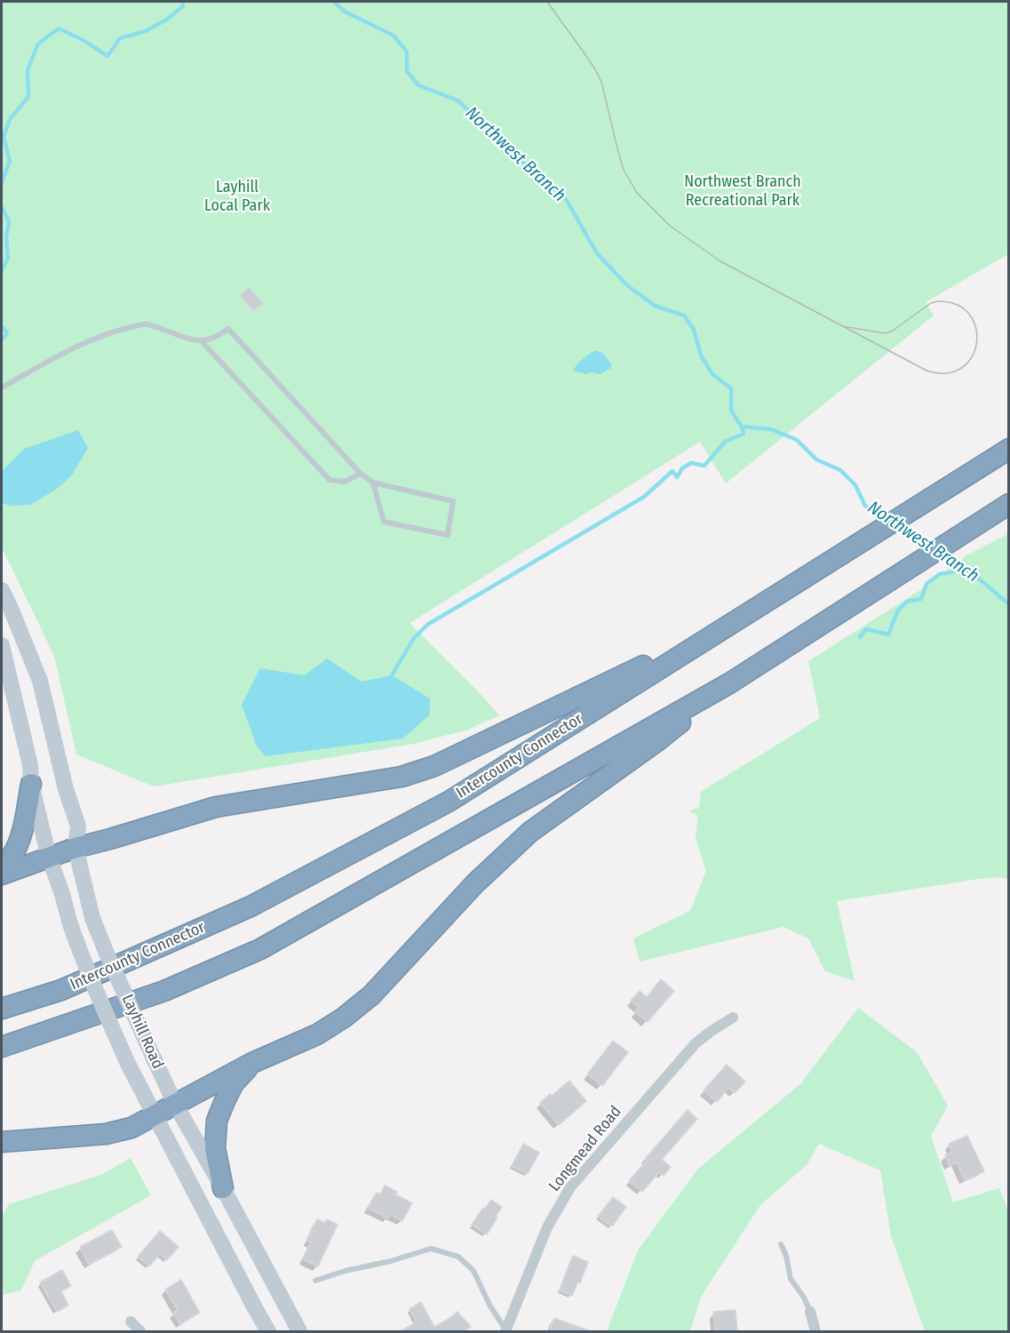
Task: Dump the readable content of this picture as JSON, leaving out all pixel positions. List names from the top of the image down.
{
  "streets": {
    "highway": ["Intercounty Connector"],
    "main road": ["Layhill Road"],
    "street": ["Longmead Road"]
  },
  "water": ["Northwest Branch"],
  "parks": ["Northwest Branch Recreational Park", "Layhill Local Park"]
}
